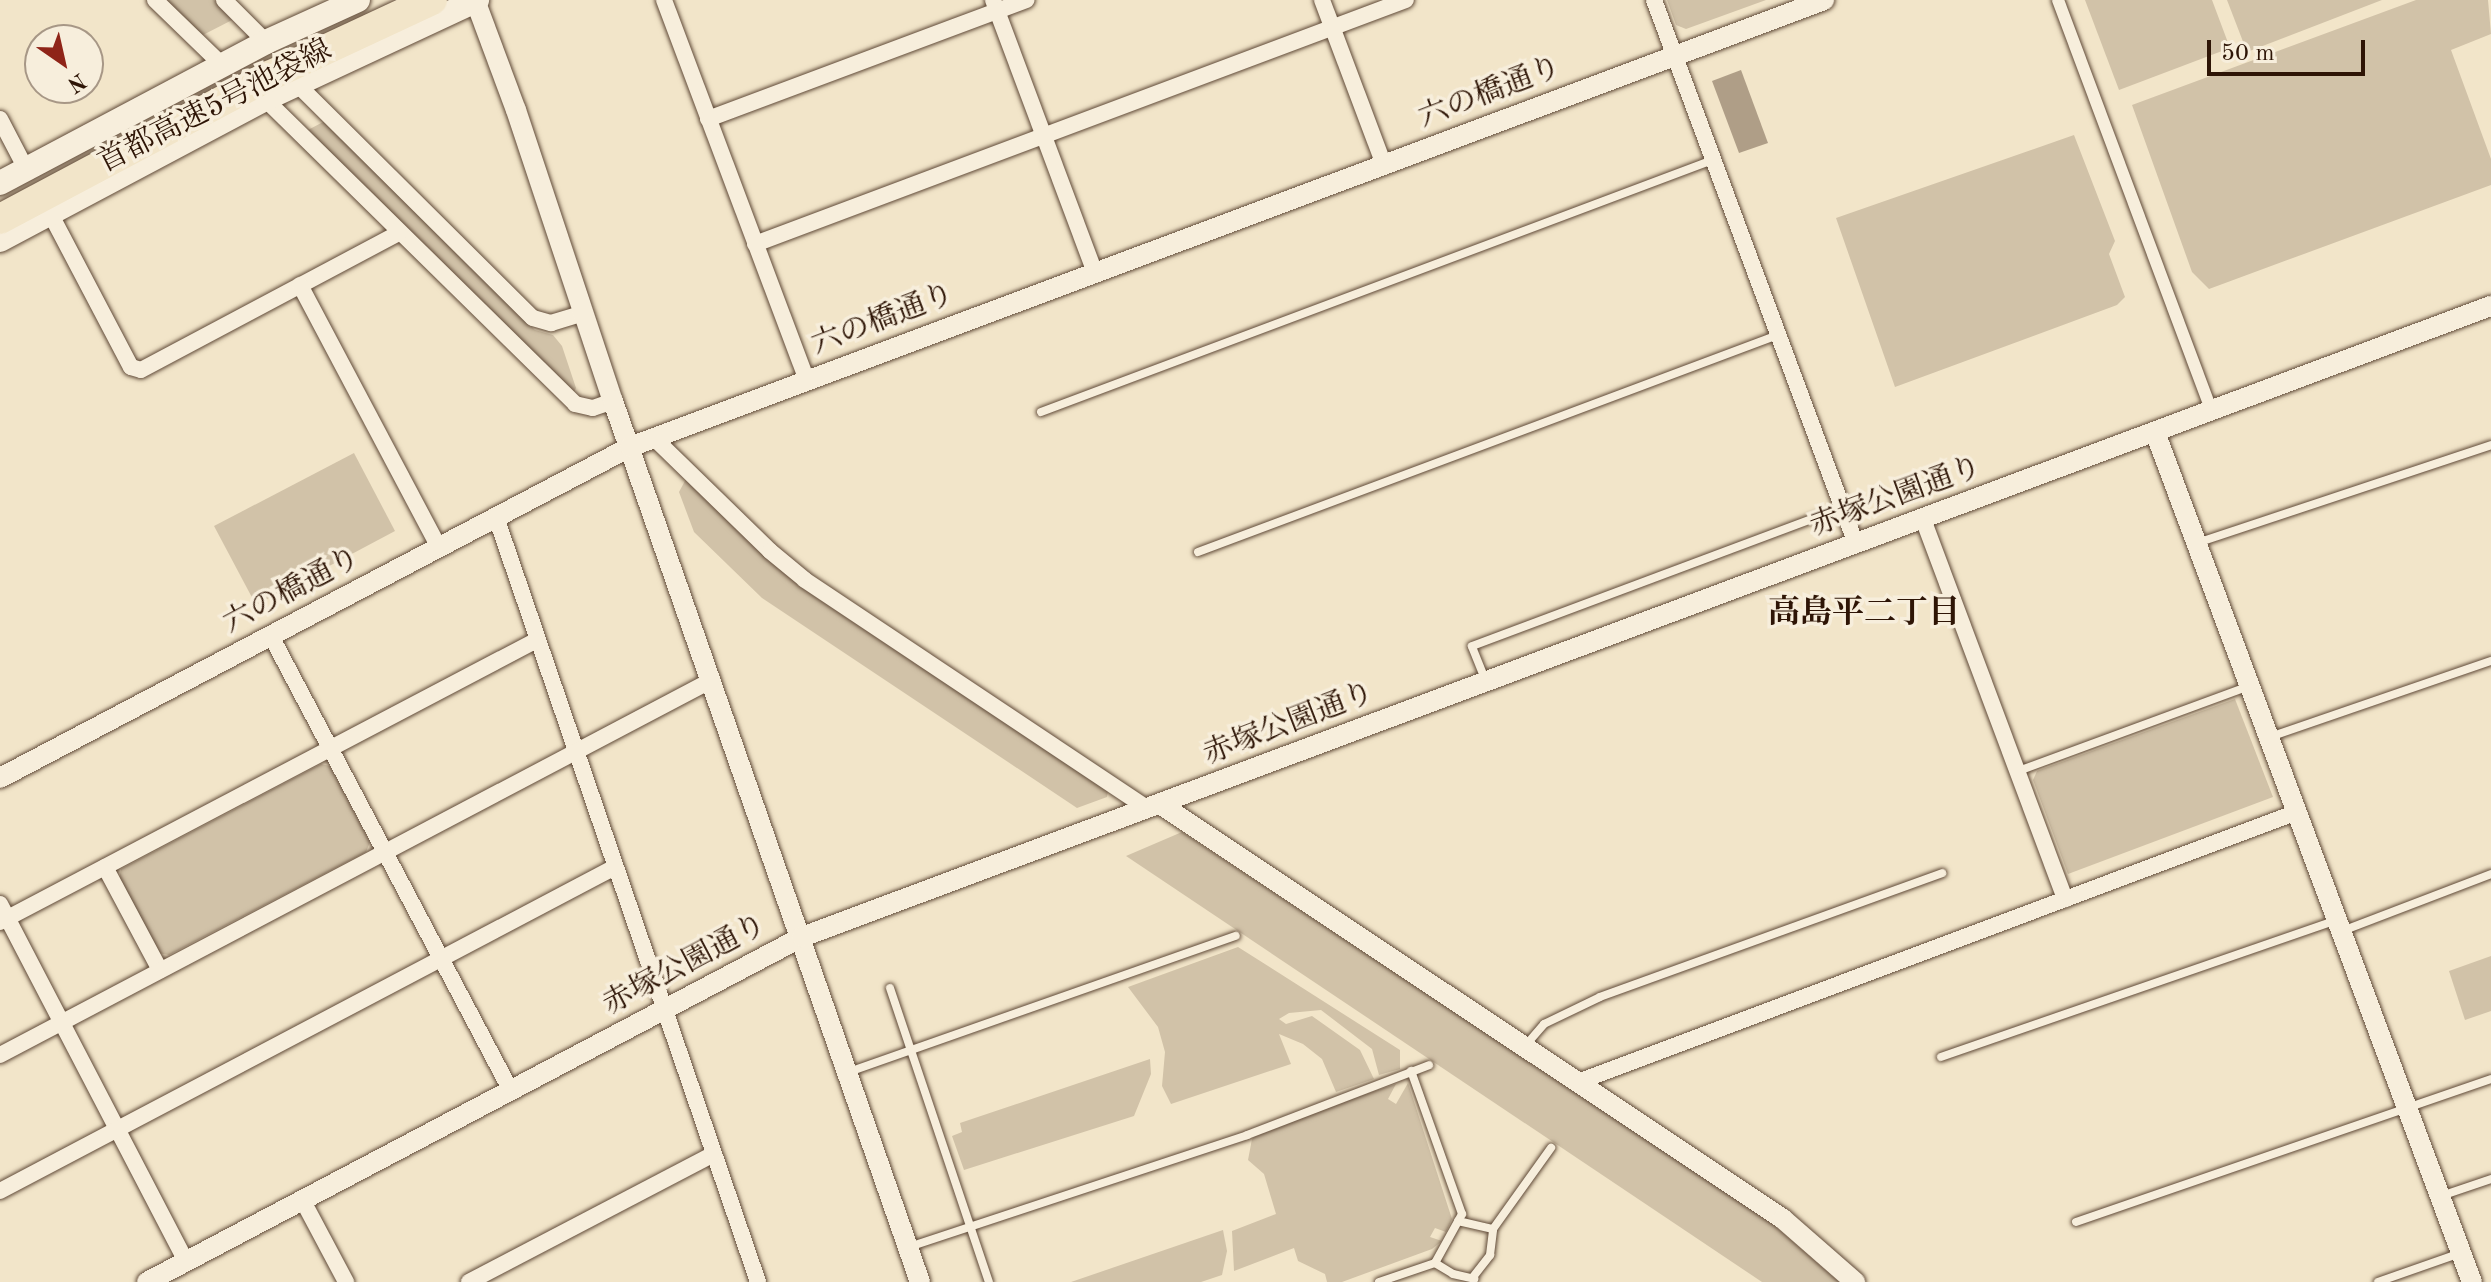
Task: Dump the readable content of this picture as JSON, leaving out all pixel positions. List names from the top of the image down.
{
  "streets": {
    "highway": ["首都高速5号池袋線"],
    "street": ["六の橋通り", "赤塚公園通り"]
  },
  "districts": ["高島平二丁目"],
  "scale_bar": "50 m",
  "north": "bottom right"
}
